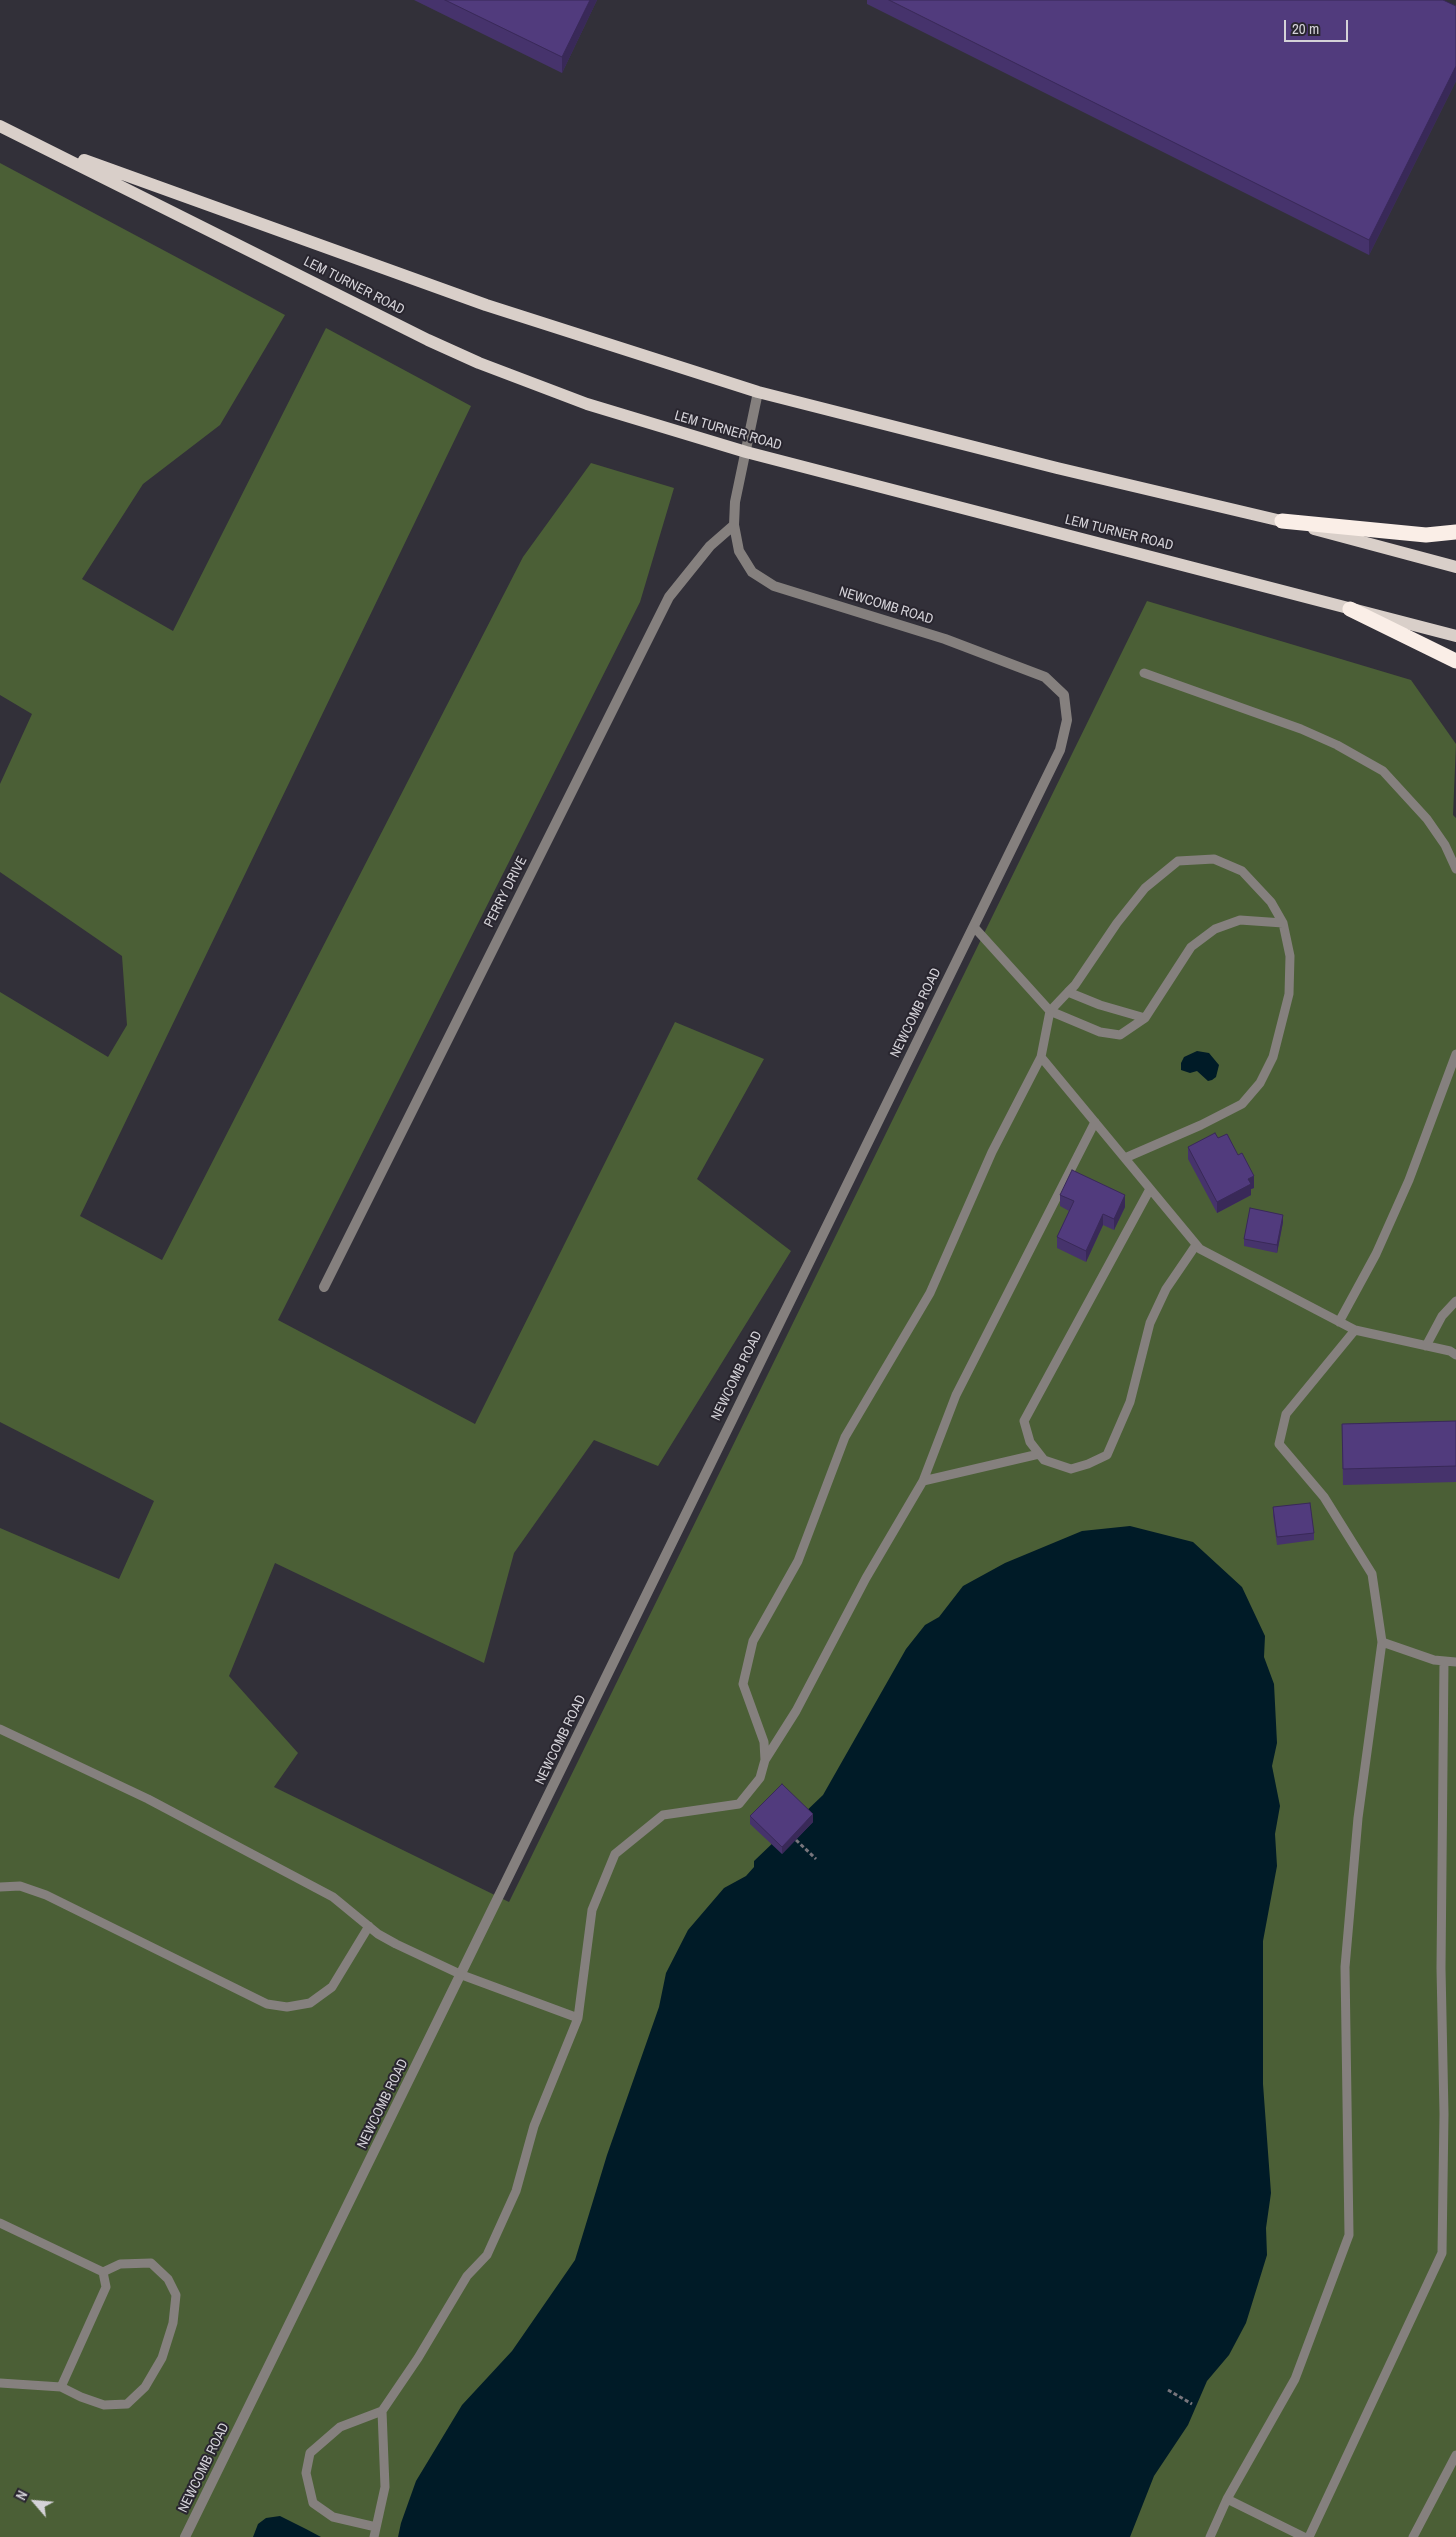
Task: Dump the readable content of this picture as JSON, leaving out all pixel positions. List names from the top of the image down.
{
  "streets": {
    "main road": ["LEM TURNER ROAD"],
    "street": ["NEWCOMB ROAD", "PERRY DRIVE"]
  },
  "crossings": [
    ["LEM TURNER ROAD", "NEWCOMB ROAD"],
    ["NEWCOMB ROAD", "PERRY DRIVE"]
  ],
  "scale_bar": "20 m",
  "north": "top left"
}
